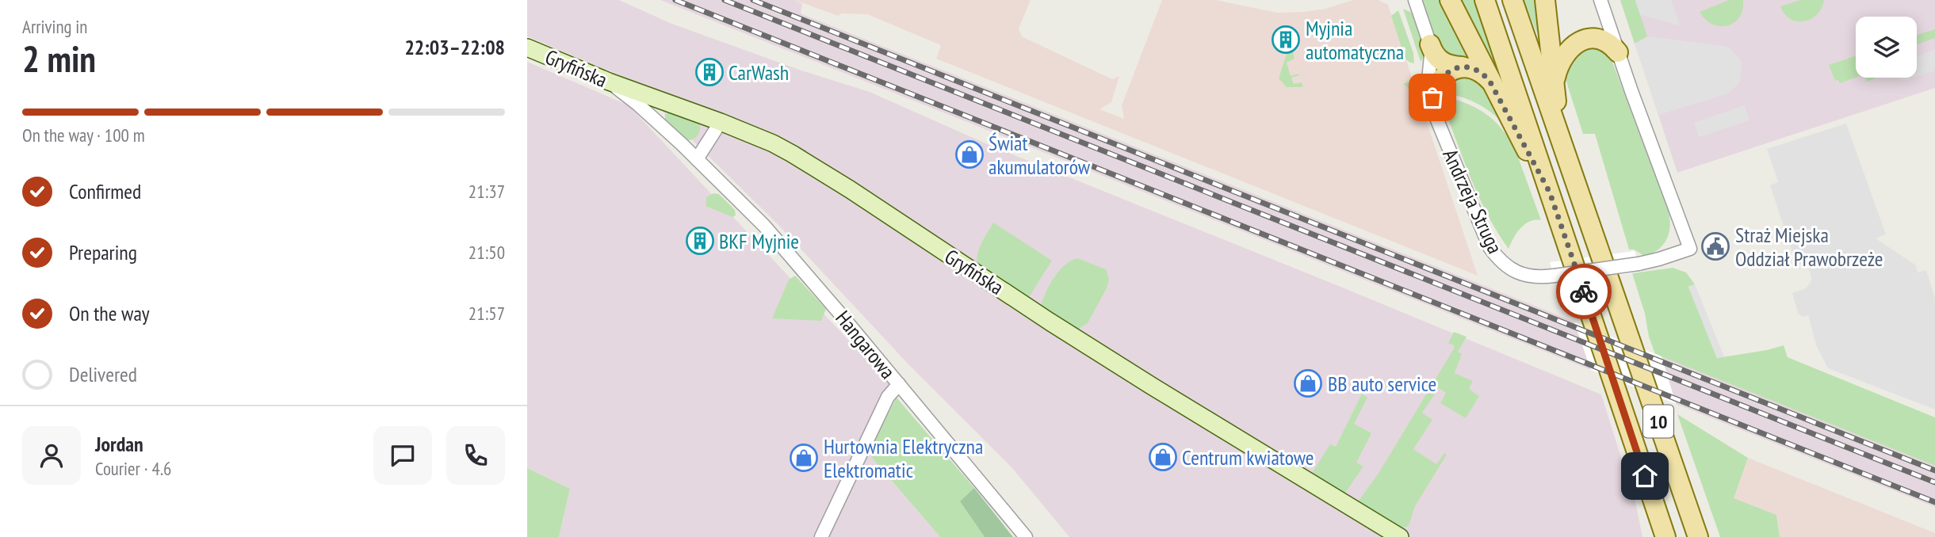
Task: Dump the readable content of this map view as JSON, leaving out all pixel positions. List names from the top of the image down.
{
  "streets": {
    "main road": ["10"],
    "street": ["Gryfińska", "Andrzeja Struga", "Hangarowa"]
  },
  "crossings": [
    ["Gryfińska", "Hangarowa"]
  ],
  "places": {
    "building": ["Myjnia automatyczna", "CarWash", "BKF Myjnie"],
    "shop": [
      "Świat akumulatorów",
      "BB auto service",
      "Centrum kwiatowe",
      "Hurtownia Elektryczna Elektromatic"
    ],
    "public building": ["Straż Miejska Oddział Prawobrzeże"]
  },
  "page": {
    "heading": ["2 min", "Arriving in", "22:03–22:08"],
    "panel": ["Jordan", "Courier · 4.6"],
    "bar": "On the way · 100 m",
    "list": [
      ["Confirmed", "21:37"],
      ["Preparing", "21:50"],
      ["On the way", "21:57"],
      "Delivered"
    ]
  }
}
